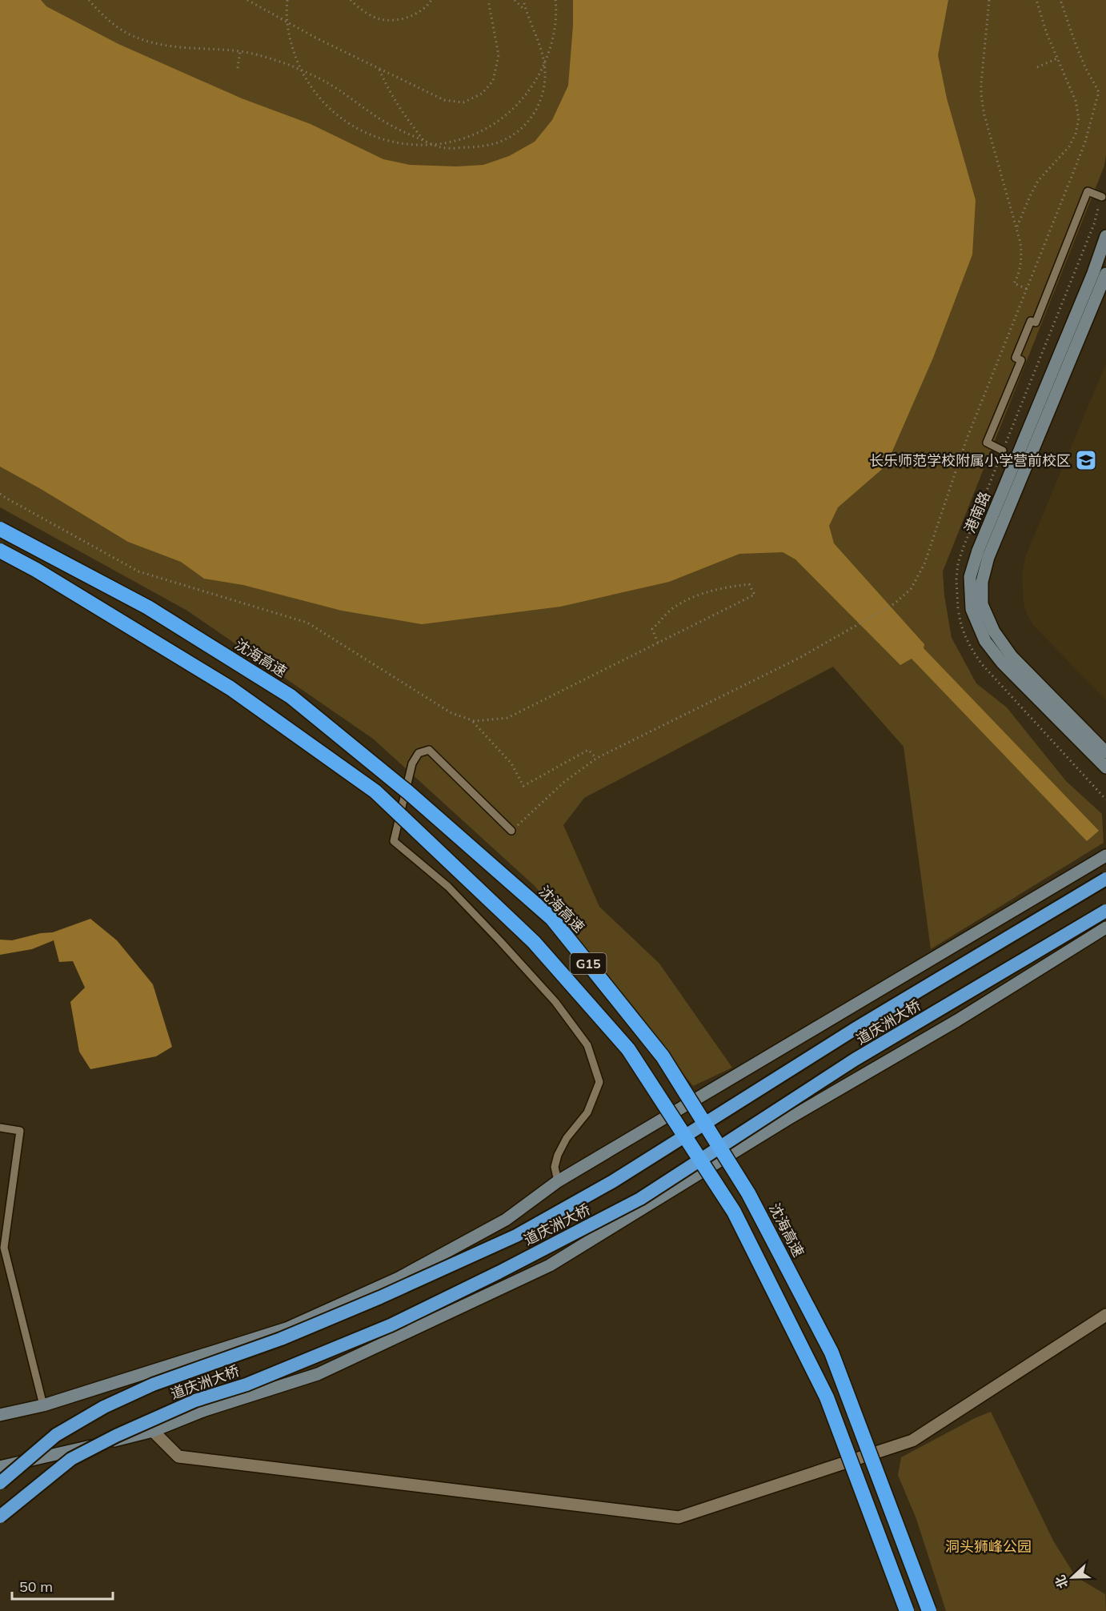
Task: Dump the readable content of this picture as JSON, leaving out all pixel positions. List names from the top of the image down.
{
  "streets": {
    "highway": ["沈海高速", "G15", "道庆洲大桥"],
    "main road": ["港南路"]
  },
  "parks": ["洞头狮峰公园"],
  "places": {
    "school or university": ["长乐师范学校附属小学营前校区"]
  },
  "scale_bar": "50 m",
  "north": "left"
}
